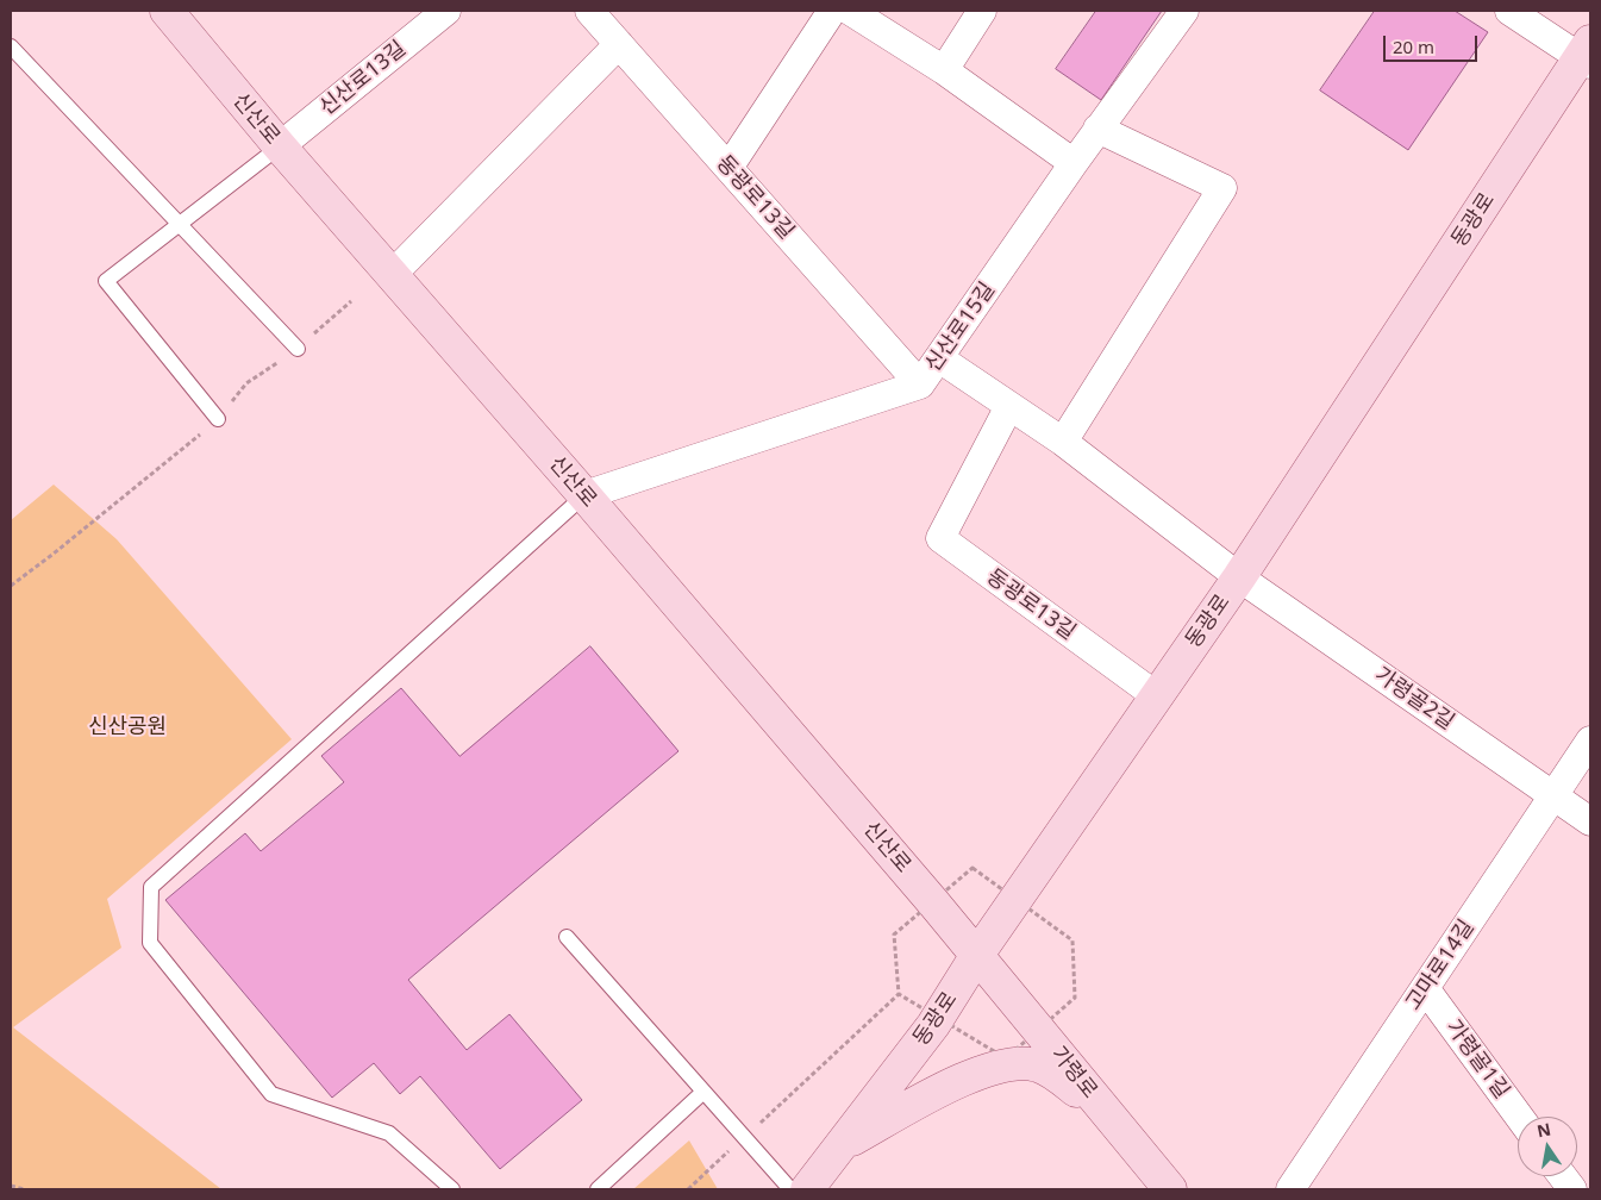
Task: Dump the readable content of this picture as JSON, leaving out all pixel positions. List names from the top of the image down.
{
  "streets": {
    "main road": ["신산로", "동광로", "가령로"],
    "street": [
      "신산로13길",
      "동광로13길",
      "신산로15길",
      "가령골2길",
      "고마로14길",
      "가령골1길"
    ]
  },
  "crossings": [
    ["신산로13길", "신산로"],
    ["신산로", "동광로"],
    ["신산로", "신산로15길"],
    ["신산로", "가령로"],
    ["동광로13길", "동광로"],
    ["동광로13길", "신산로15길"],
    ["동광로", "가령골2길"],
    ["동광로", "가령로"],
    ["가령골2길", "고마로14길"],
    ["고마로14길", "가령골1길"]
  ],
  "parks": ["신산공원"],
  "scale_bar": "20 m",
  "north": "top"
}
